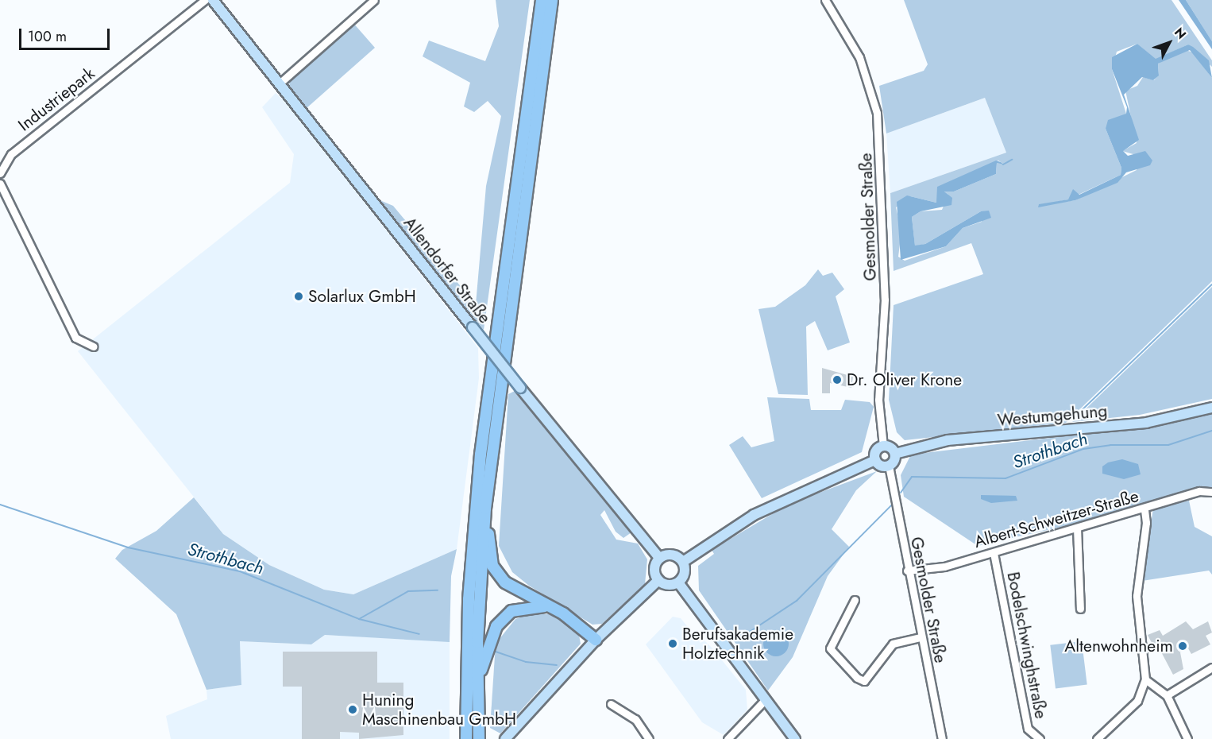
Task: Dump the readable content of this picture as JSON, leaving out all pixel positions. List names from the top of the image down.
{
  "streets": {
    "main road": ["Allendorfer Straße", "Westumgehung"],
    "street": [
      "Industriepark",
      "Gesmolder Straße",
      "Albert-Schweitzer-Straße",
      "Bodelschwinghstraße"
    ]
  },
  "crossings": [
    ["Gesmolder Straße", "Albert-Schweitzer-Straße"],
    ["Albert-Schweitzer-Straße", "Bodelschwinghstraße"]
  ],
  "water": ["Strothbach"],
  "places": [
    "Solarlux GmbH",
    "Dr. Oliver Krone",
    "Berufsakademie Holztechnik",
    "Altenwohnheim",
    "Huning Maschinenbau GmbH"
  ],
  "scale_bar": "100 m",
  "north": "top right"
}
